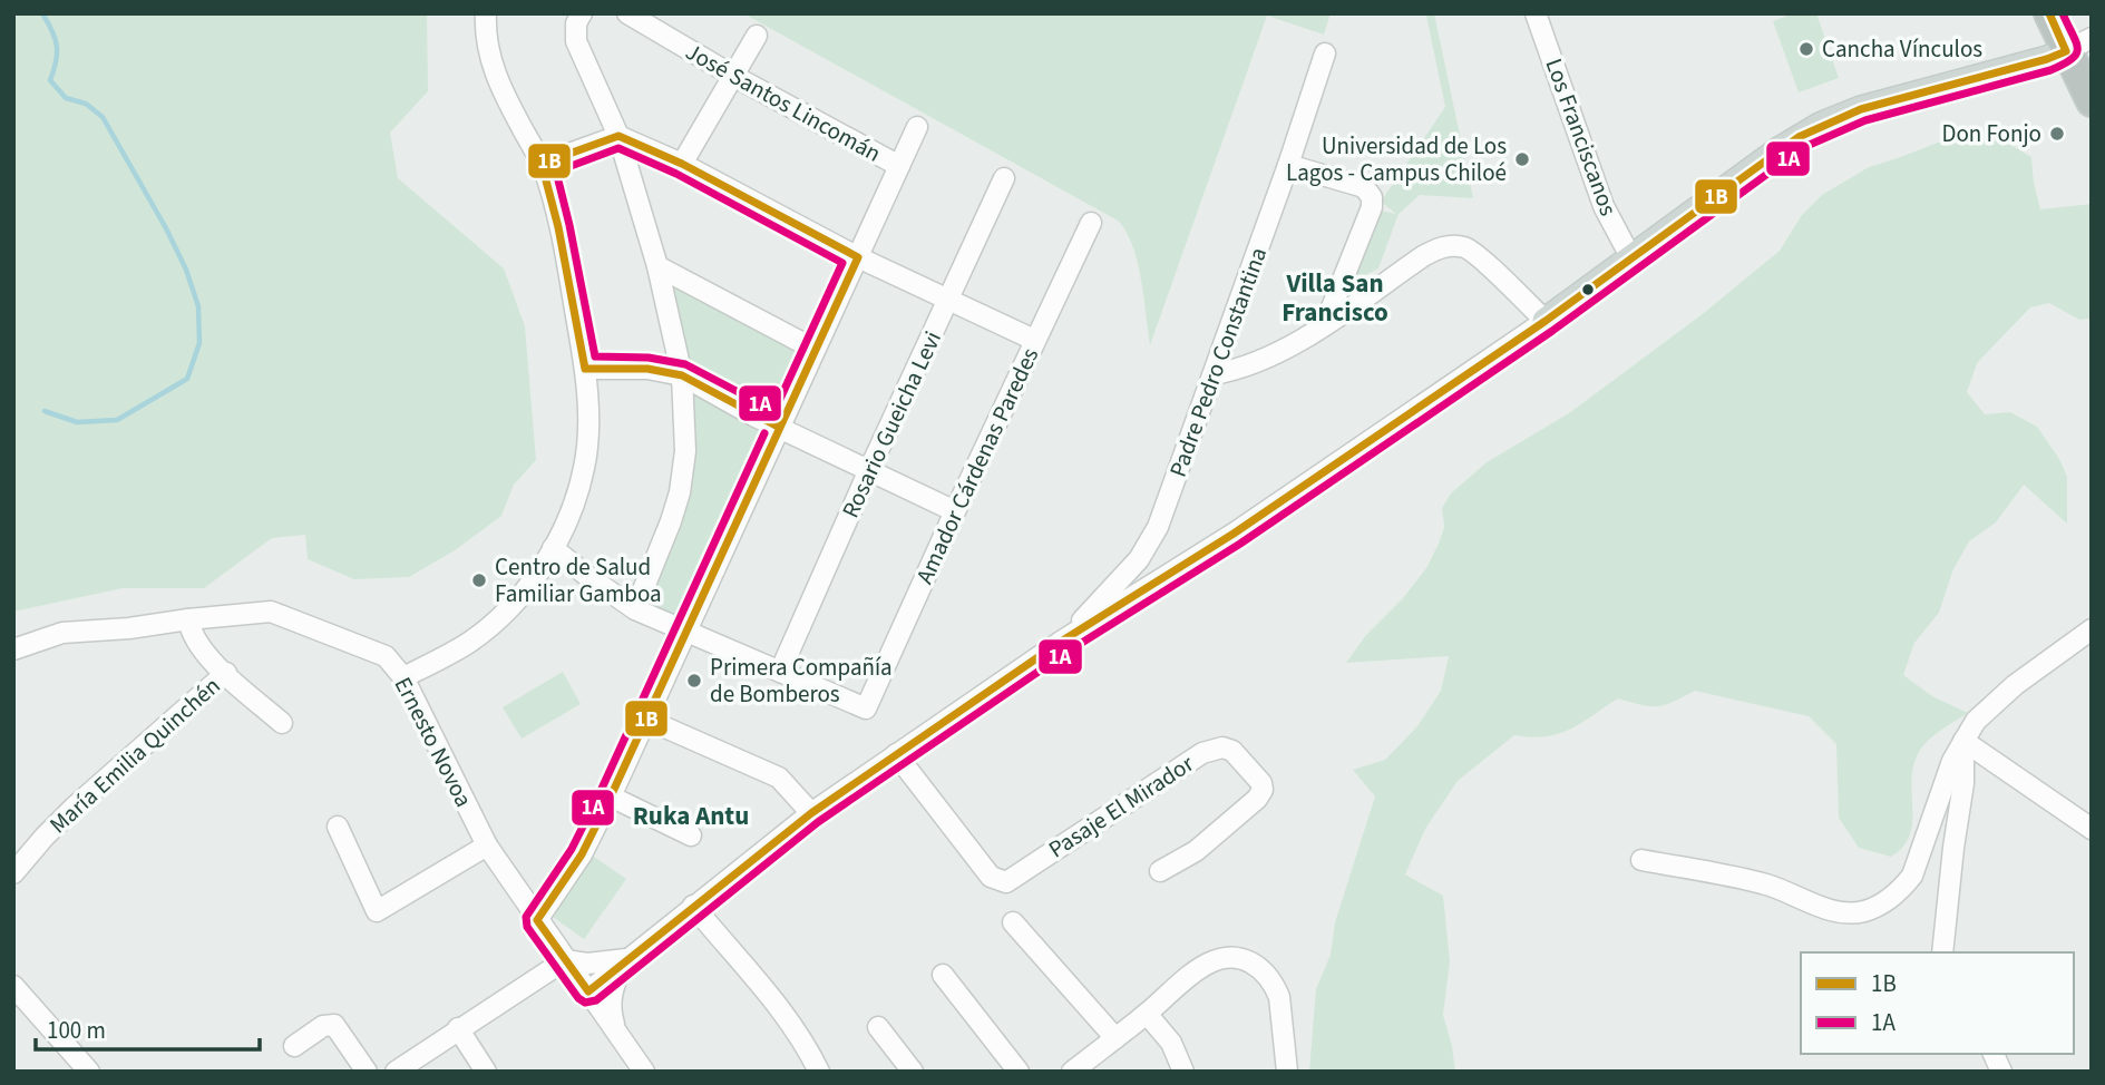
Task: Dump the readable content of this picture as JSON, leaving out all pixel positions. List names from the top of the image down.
{
  "streets": {
    "street": [
      "José Santos Lincomán",
      "Los Franciscanos",
      "Padre Pedro Constantina",
      "Rosario Gueicha Levi",
      "Amador Cárdenas Paredes",
      "Ernesto Novoa",
      "María Emilia Quinchén",
      "Pasaje El Mirador"
    ]
  },
  "crossings": [
    ["Rosario Gueicha Levi", "Amador Cárdenas Paredes"]
  ],
  "districts": ["Villa San Francisco", "Ruka Antu"],
  "places": [
    "Cancha Vínculos",
    "Don Fonjo",
    "Universidad de Los Lagos - Campus Chiloé",
    "Centro de Salud Familiar Gamboa",
    "Primera Compañía de Bomberos"
  ],
  "lines": ["transit line 1B", "transit line 1A"],
  "legend": ["1B", "1A"],
  "scale_bar": "100 m"
}
